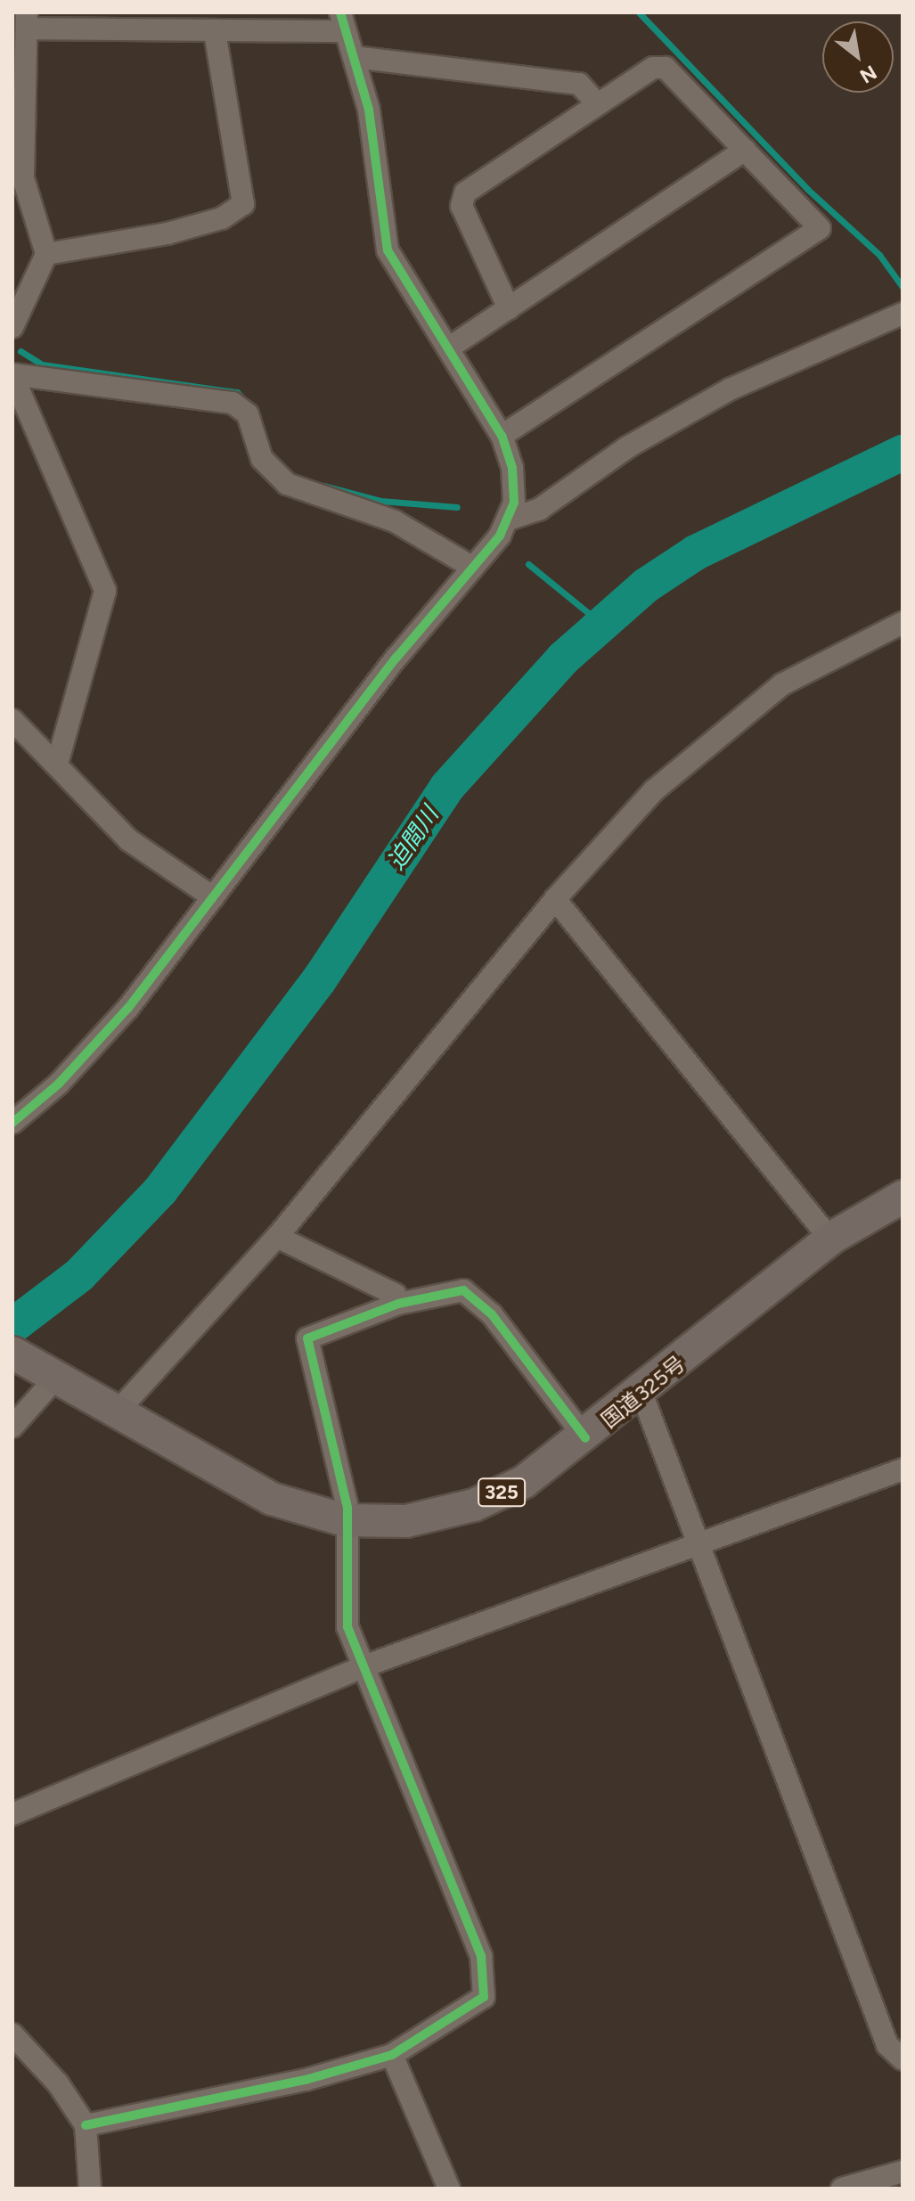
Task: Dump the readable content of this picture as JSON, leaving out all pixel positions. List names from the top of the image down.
{
  "streets": {
    "highway": ["国道325号", "325"]
  },
  "water": ["迫間川"],
  "north": "bottom right"
}
